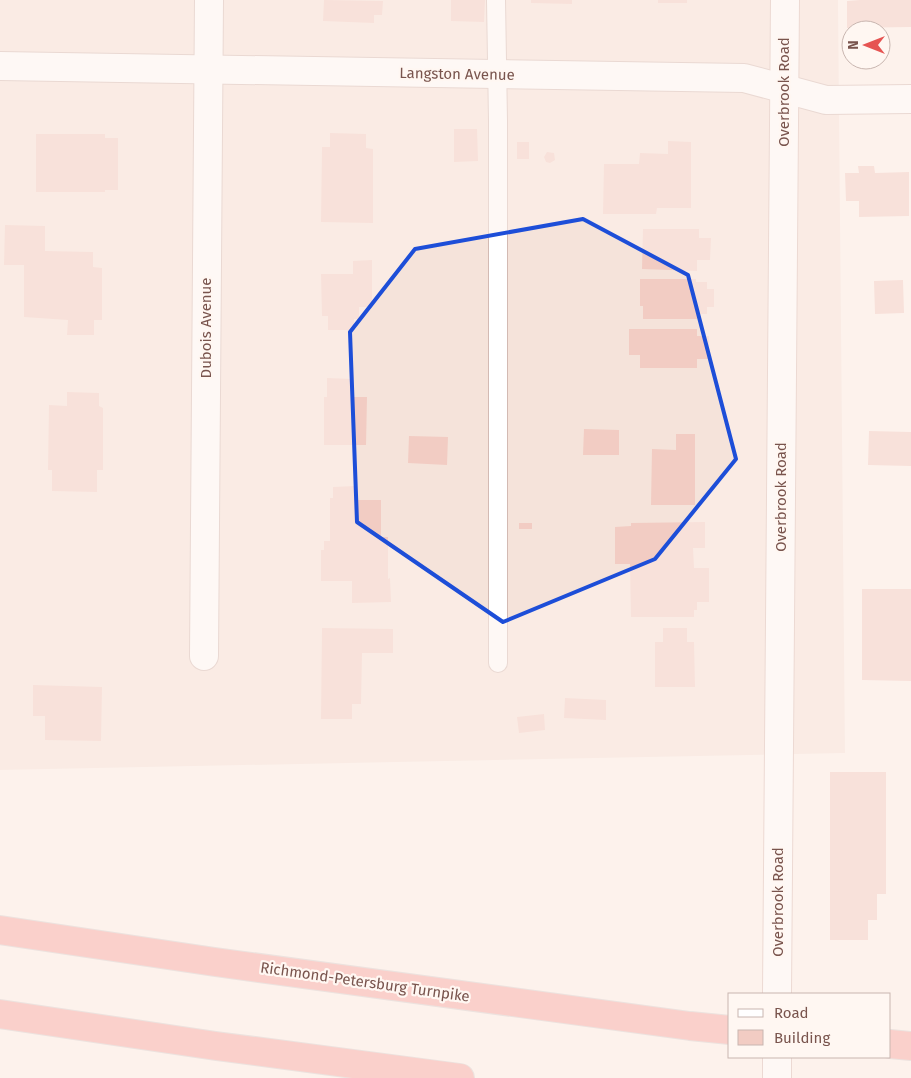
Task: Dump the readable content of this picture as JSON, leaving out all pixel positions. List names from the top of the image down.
{
  "streets": {
    "highway": ["Richmond-Petersburg Turnpike"],
    "street": ["Langston Avenue", "Overbrook Road", "Dubois Avenue"]
  },
  "crossings": [
    ["Langston Avenue", "Overbrook Road"],
    ["Langston Avenue", "Dubois Avenue"]
  ],
  "legend": ["Road", "Building"],
  "north": "left"
}
